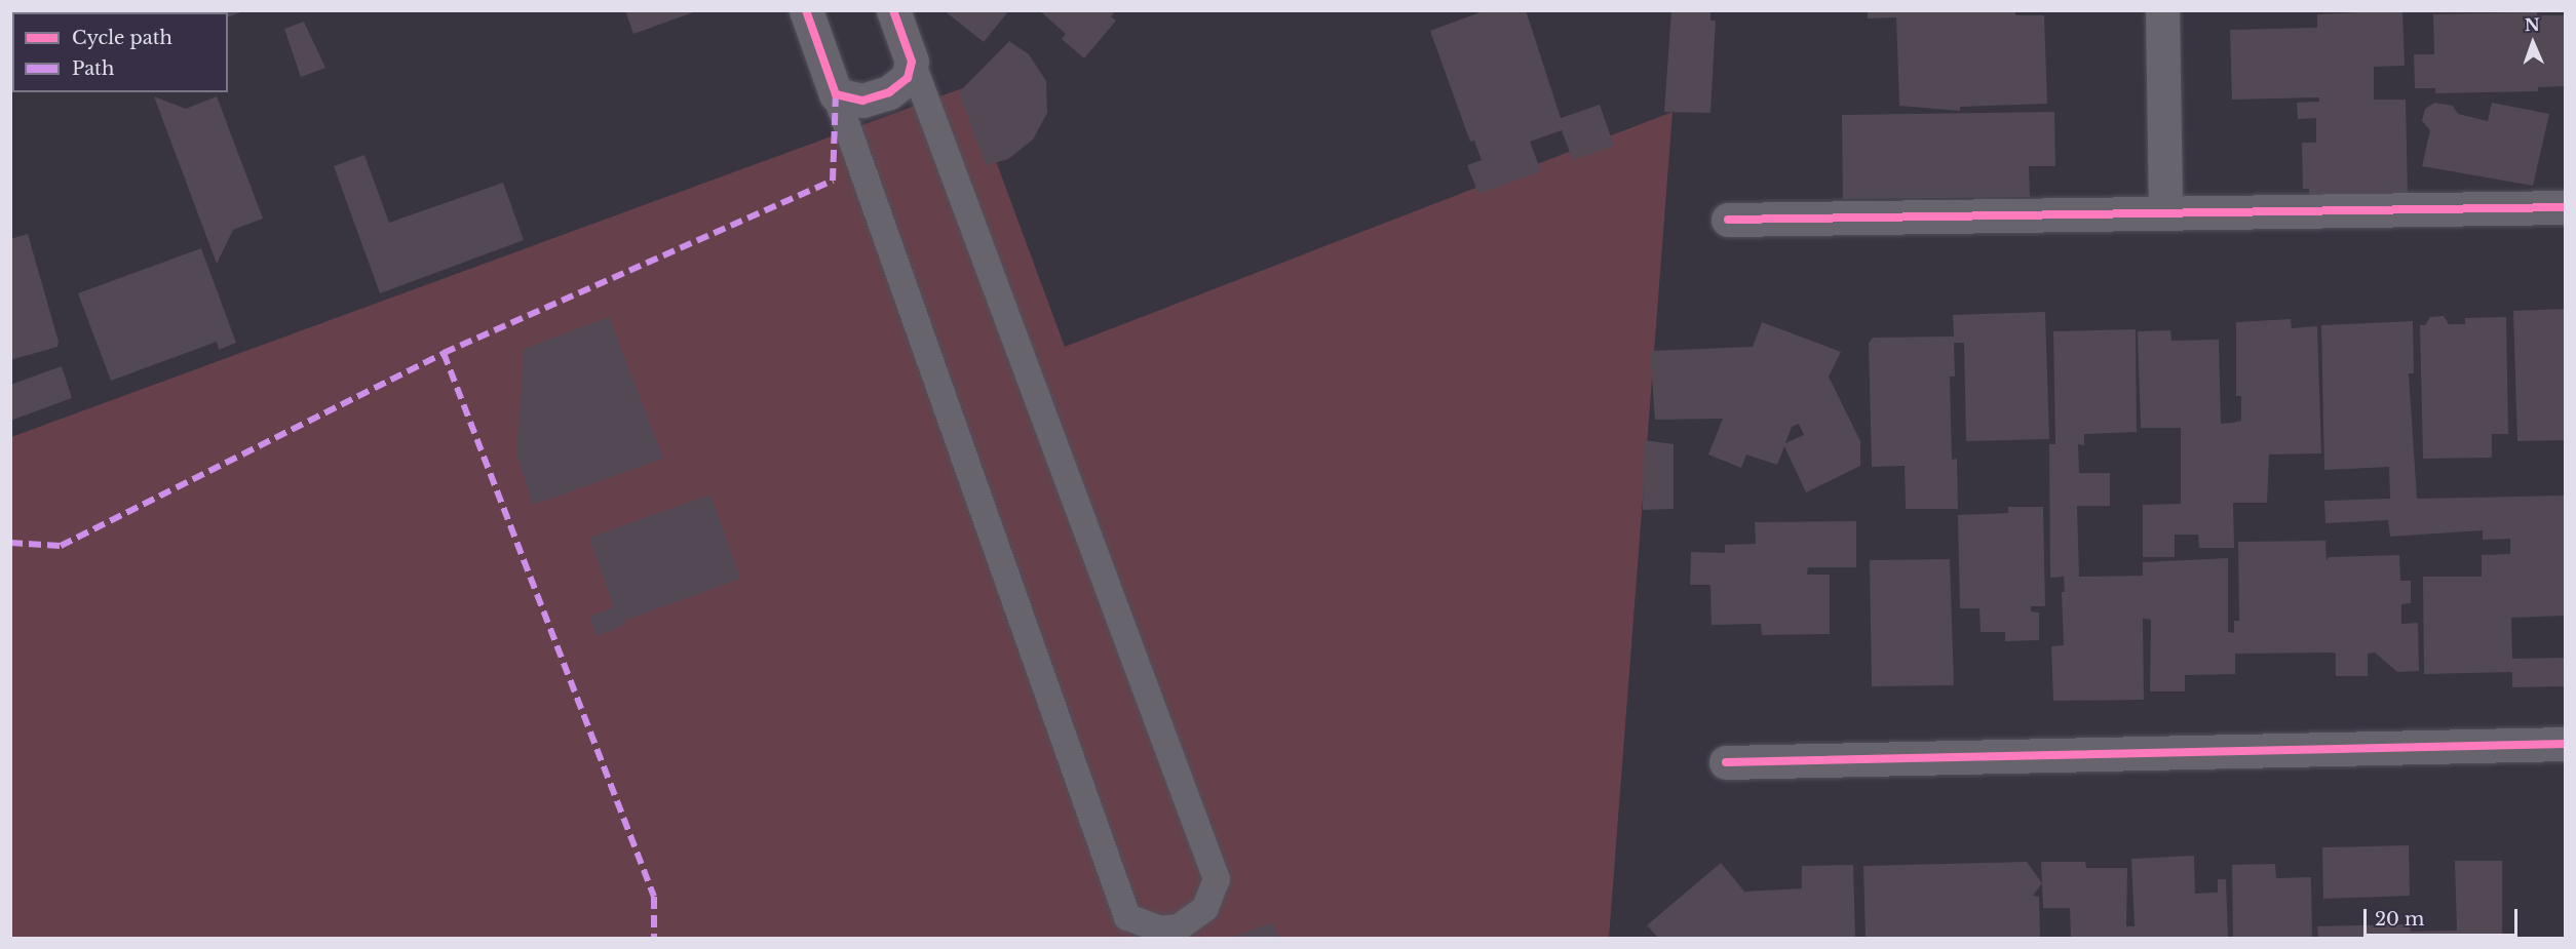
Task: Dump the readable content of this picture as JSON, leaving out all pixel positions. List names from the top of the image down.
{
  "legend": ["Cycle path", "Path"],
  "scale_bar": "20 m",
  "north": "top"
}
